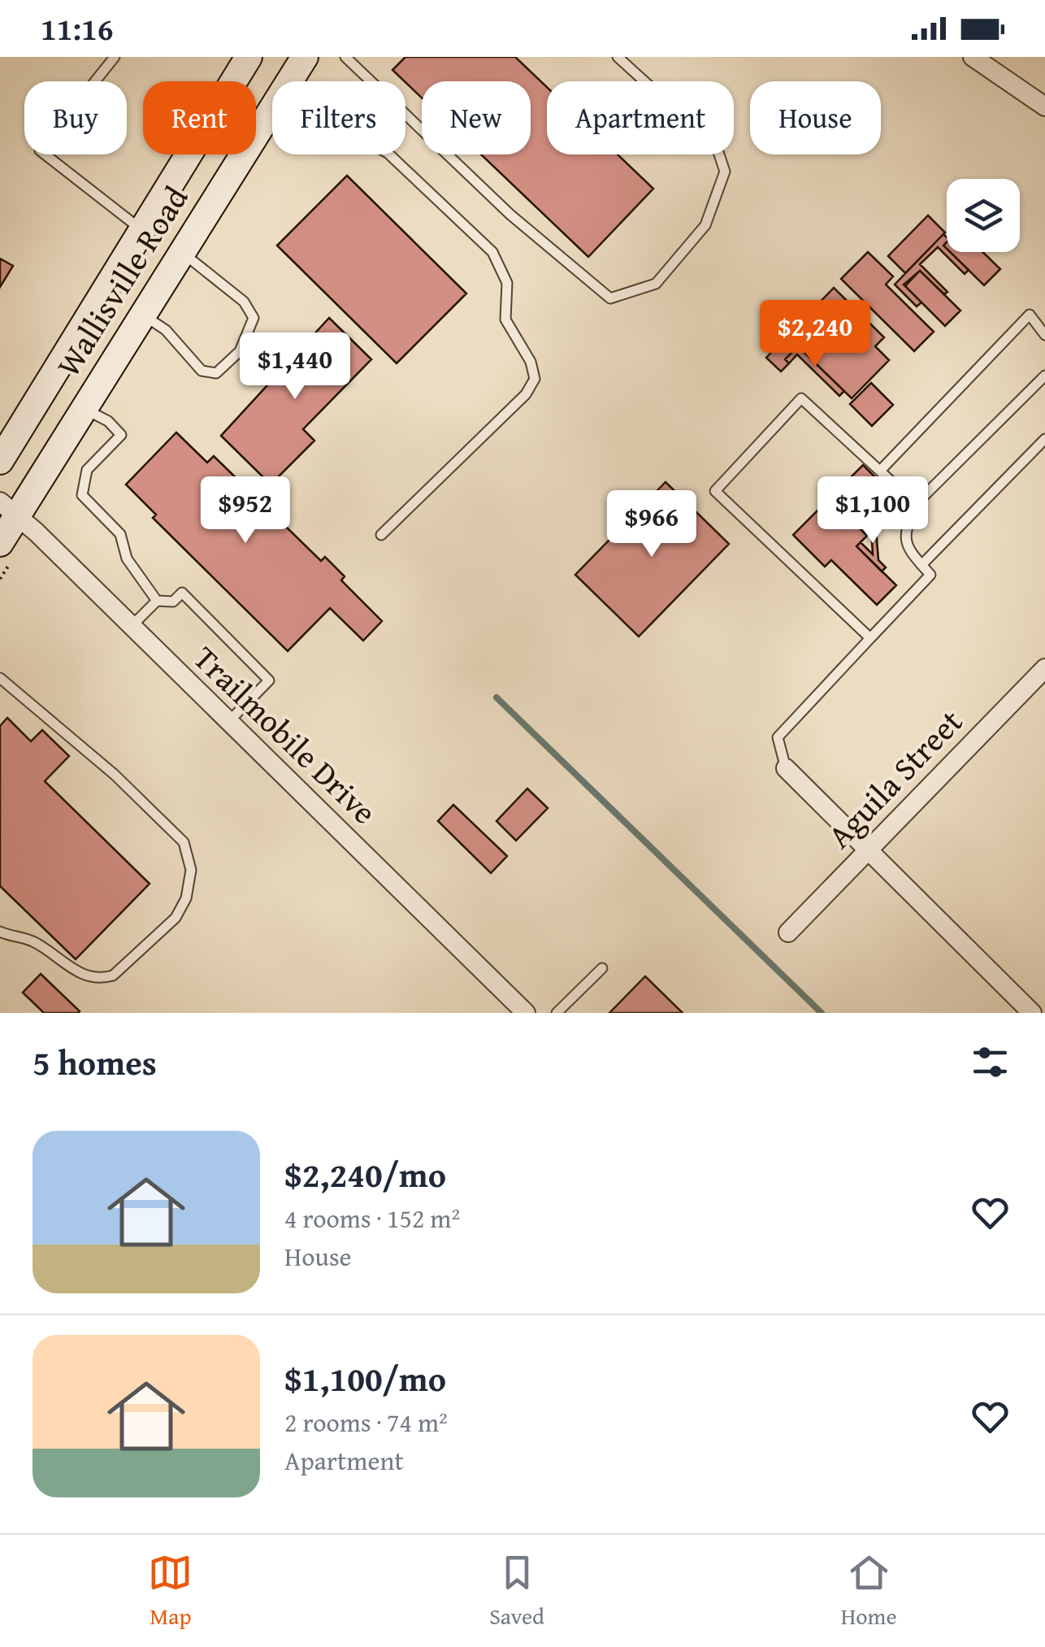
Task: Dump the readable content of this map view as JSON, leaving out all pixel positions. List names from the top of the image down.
{
  "streets": {
    "main road": ["Wallisville Road"],
    "street": ["Trailmobile Drive", "Aguila Street"]
  },
  "crossings": [
    ["Wallisville Road", "Trailmobile Drive"]
  ],
  "page": {
    "status": "11:16",
    "chip": [
      "Buy",
      "Rent",
      "Filters",
      "New",
      "Apartment",
      "House"
    ],
    "price": [
      "$2,240",
      "$1,440",
      "$952",
      "$1,100",
      "$966"
    ],
    "heading": "5 homes",
    "list": [
      {
        "name": "$2,240/mo",
        "note": "4 rooms · 152 m² · House"
      },
      {
        "name": "$1,100/mo",
        "note": "2 rooms · 74 m² · Apartment"
      }
    ],
    "tabs": ["Map", "Saved", "Home"]
  }
}
